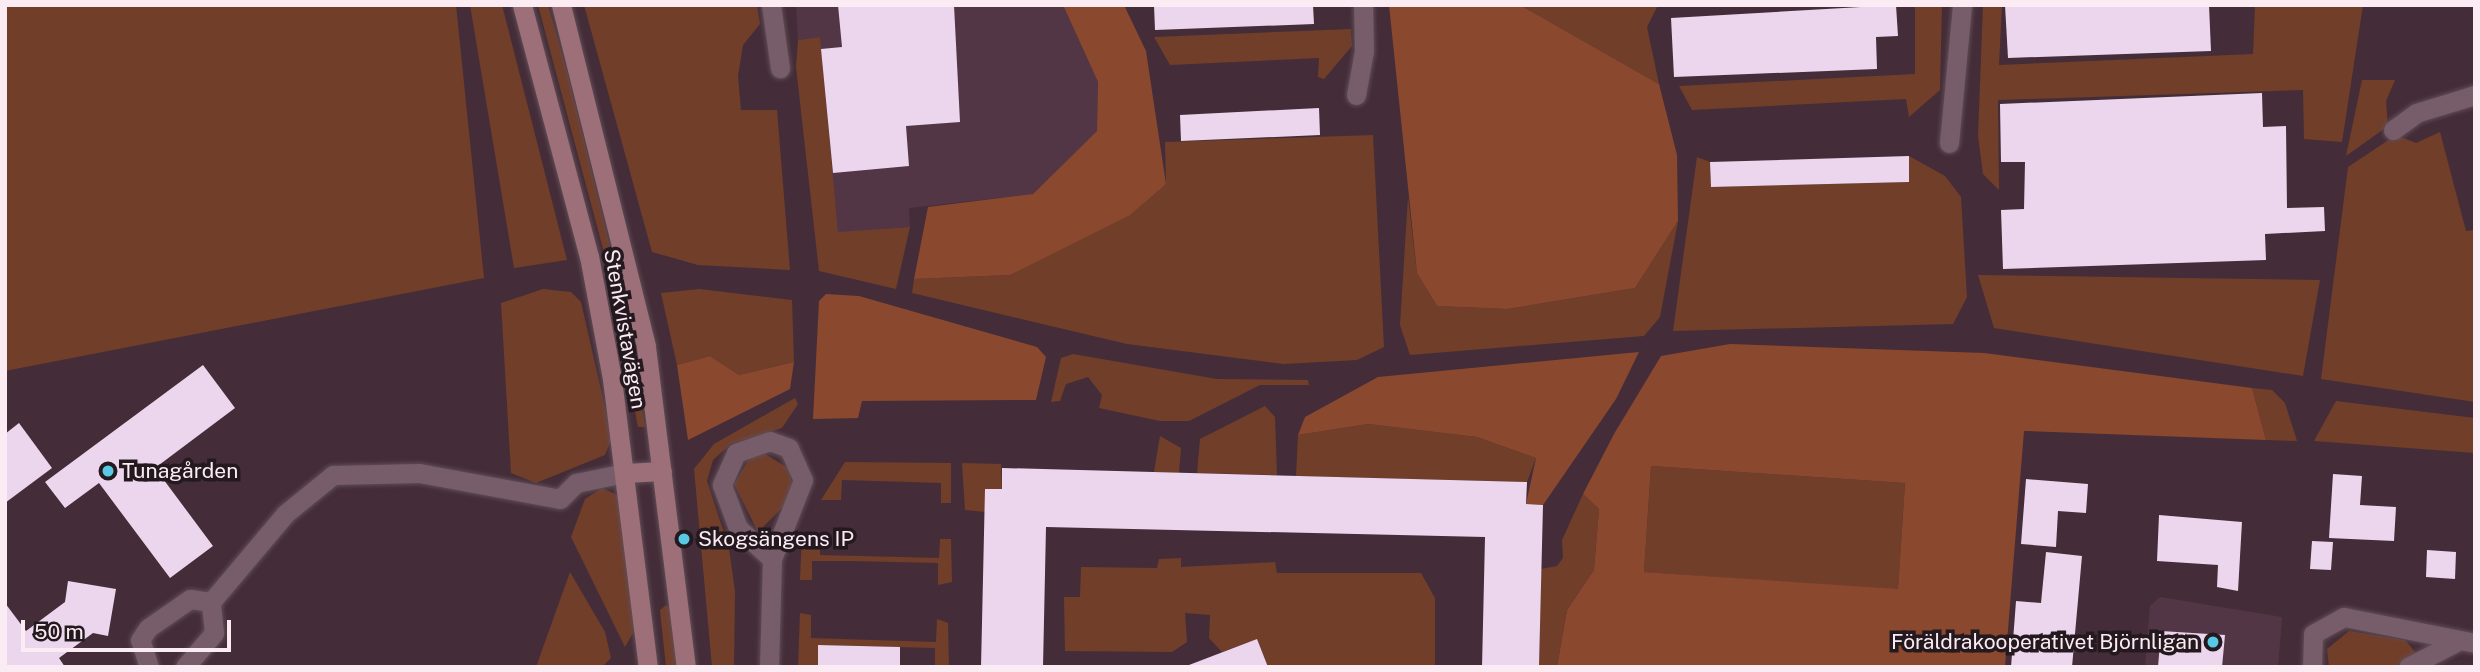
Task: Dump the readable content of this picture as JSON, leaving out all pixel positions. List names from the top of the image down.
{
  "streets": {
    "main road": ["Stenkvistavägen"]
  },
  "places": ["Tunagården", "Skogsängens IP", "Föräldrakooperativet Björnligan"],
  "scale_bar": "50 m"
}
